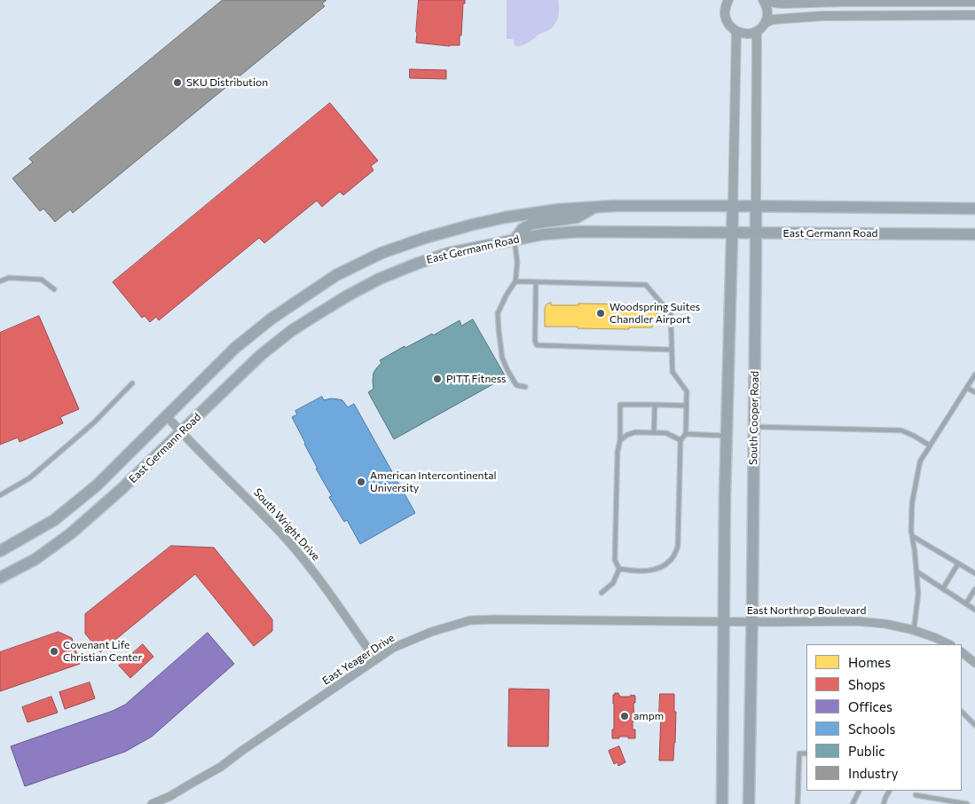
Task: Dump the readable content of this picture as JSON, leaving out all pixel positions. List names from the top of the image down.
{
  "streets": {
    "main road": ["East Germann Road", "South Cooper Road"],
    "street": ["South Wright Drive", "East Northrop Boulevard", "East Yeager Drive"]
  },
  "crossings": [
    ["East Germann Road", "South Cooper Road"],
    ["East Germann Road", "South Wright Drive"],
    ["South Cooper Road", "East Northrop Boulevard"],
    ["South Wright Drive", "East Yeager Drive"],
    ["East Northrop Boulevard", "East Yeager Drive"]
  ],
  "places": [
    "SKU Distribution",
    "Woodspring Suites Chandler Airport",
    "PITT Fitness",
    "American Intercontinental University",
    "Covenant Life Christian Center",
    "ampm"
  ],
  "legend": [
    "Homes",
    "Shops",
    "Offices",
    "Schools",
    "Public",
    "Industry"
  ]
}
